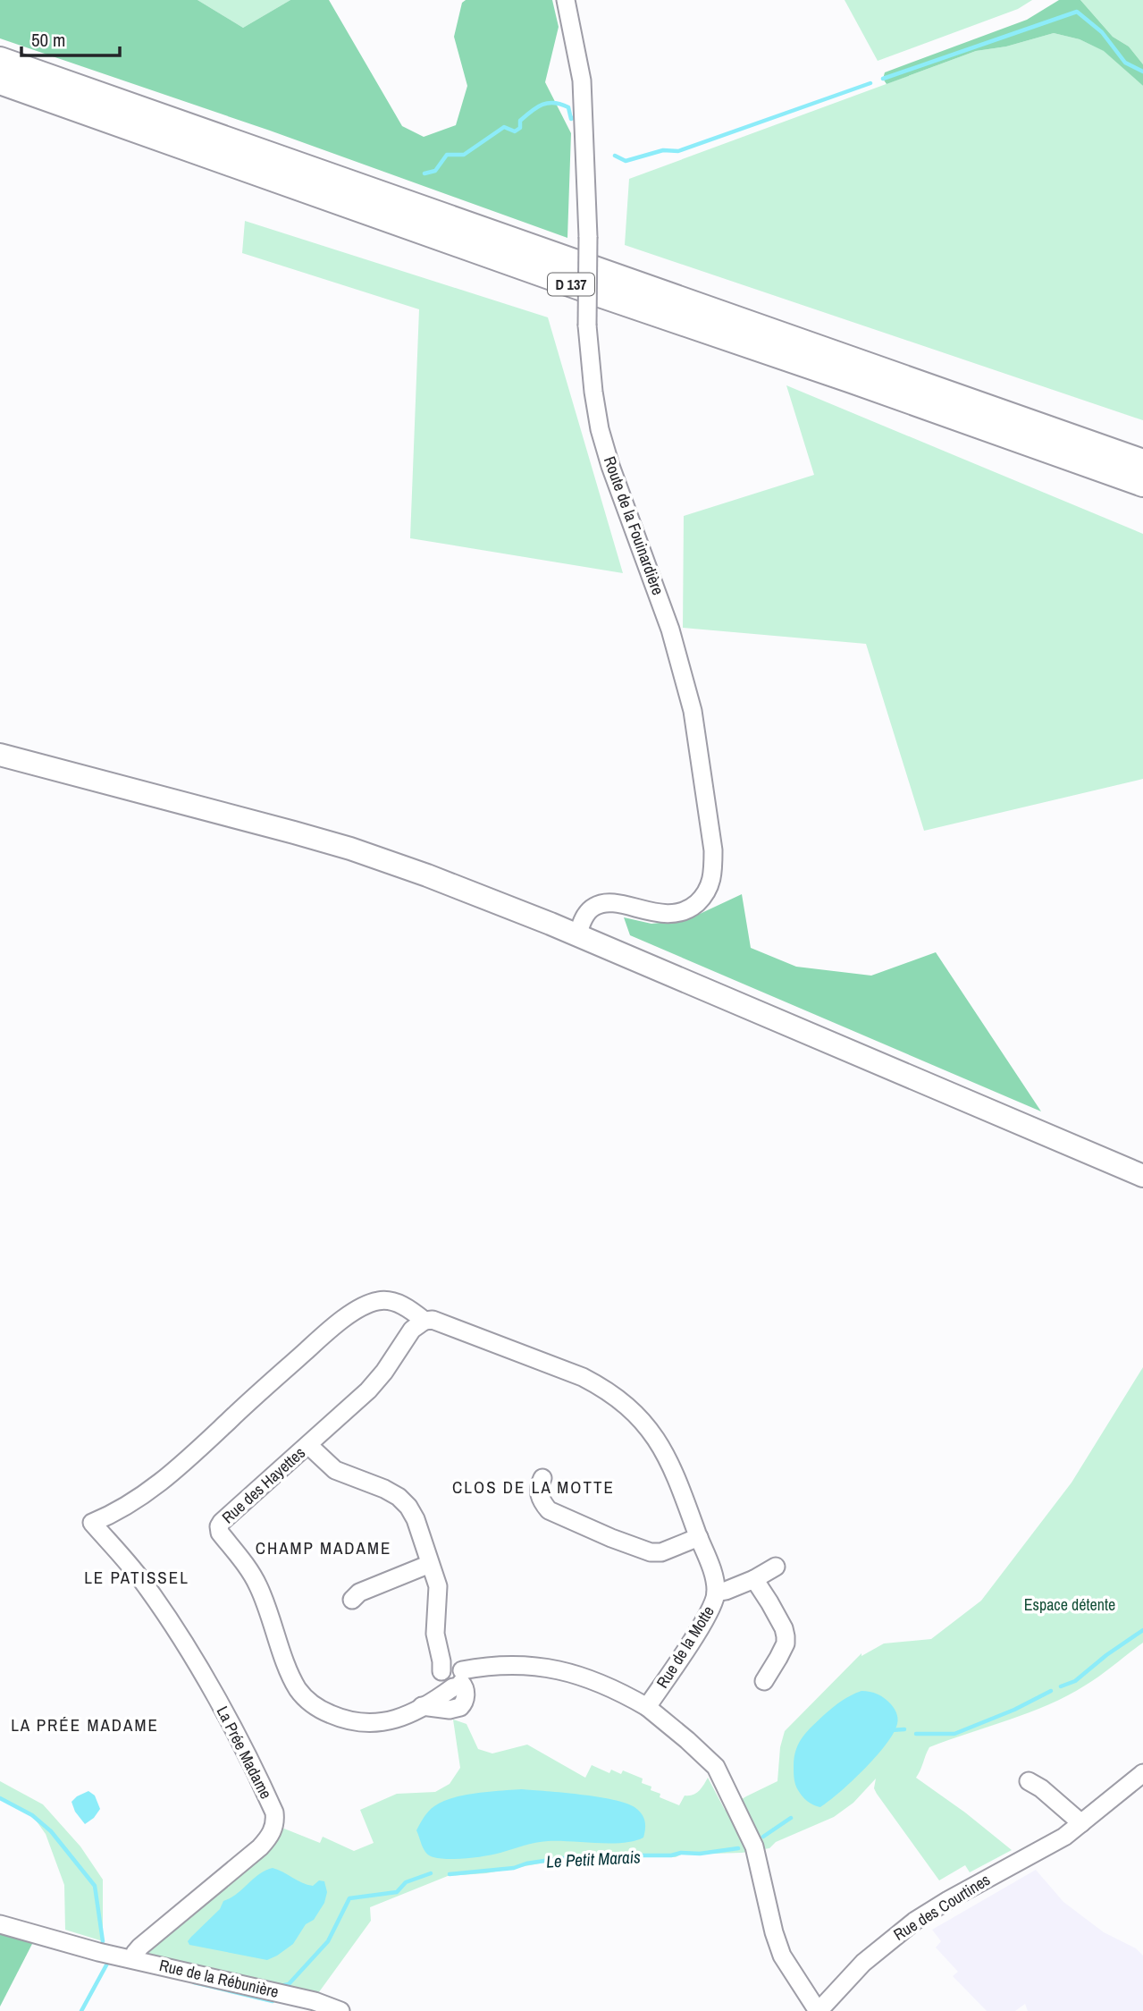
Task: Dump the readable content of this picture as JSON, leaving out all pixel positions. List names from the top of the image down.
{
  "streets": {
    "highway": ["D 137"],
    "street": [
      "Route de la Fouinardière",
      "Rue des Hayettes",
      "Rue de la Motte",
      "La Prée Madame",
      "Rue des Courtines",
      "Rue de la Rébunière"
    ]
  },
  "crossings": [
    ["Rue des Hayettes", "Rue de la Motte"],
    ["Rue de la Motte", "La Prée Madame"],
    ["La Prée Madame", "Rue de la Rébunière"]
  ],
  "districts": [
    "CLOS DE LA MOTTE",
    "CHAMP MADAME",
    "LE PATISSEL",
    "LA PRÉE MADAME"
  ],
  "water": ["Le Petit Marais"],
  "parks": ["Espace détente"],
  "scale_bar": "50 m"
}
